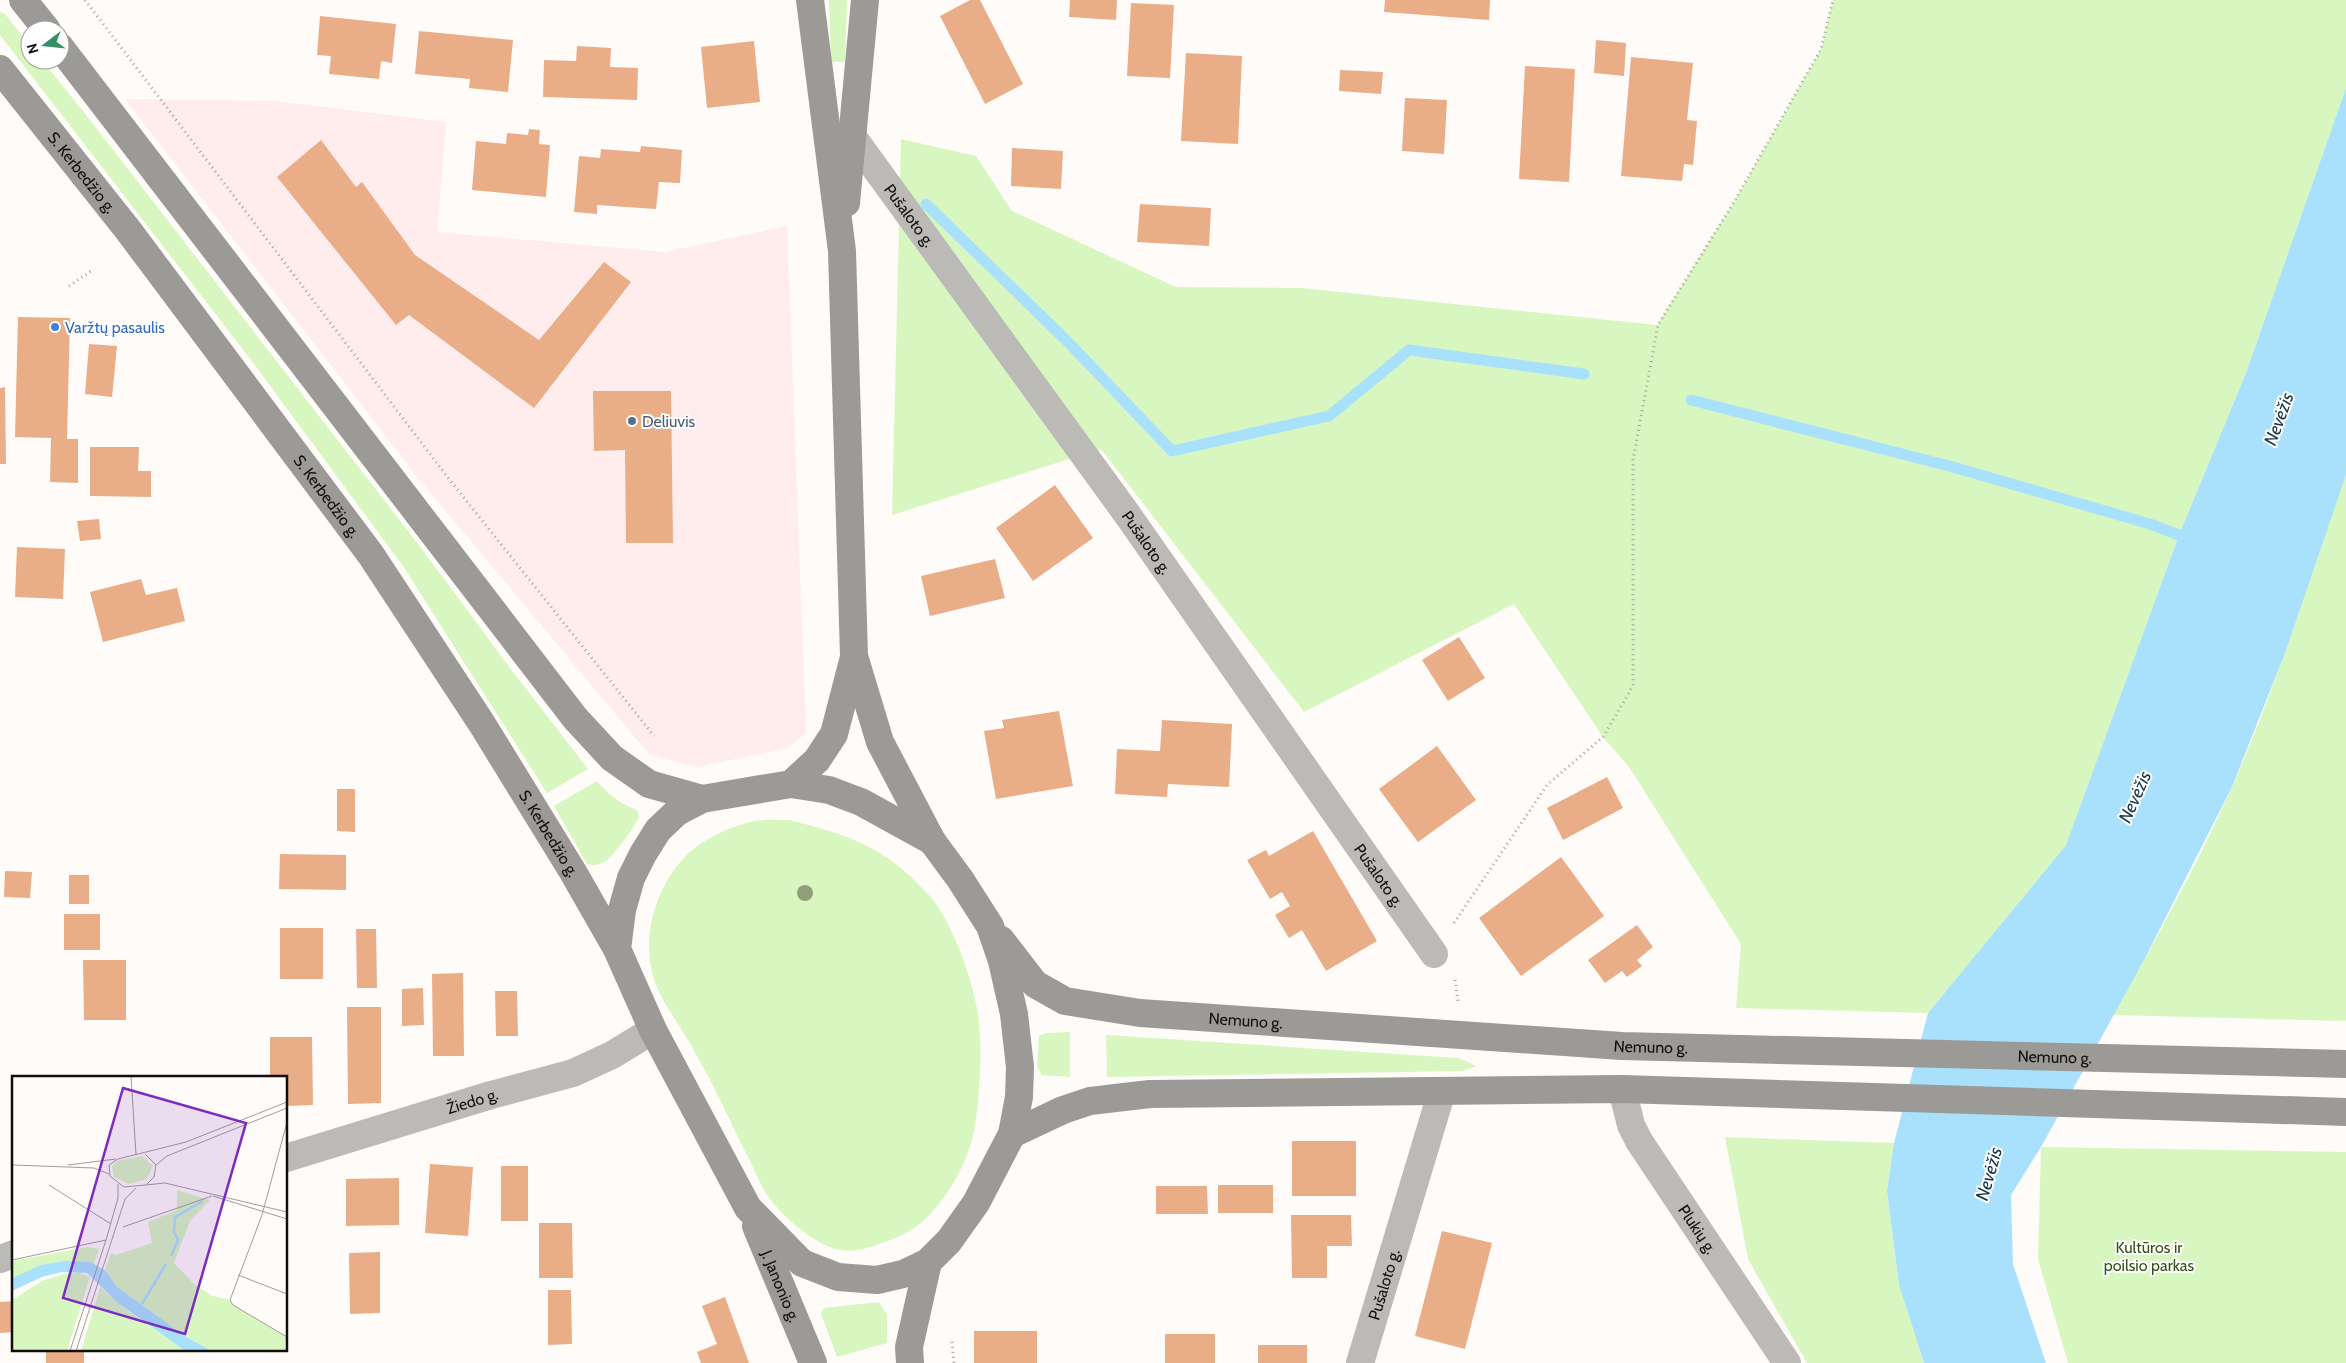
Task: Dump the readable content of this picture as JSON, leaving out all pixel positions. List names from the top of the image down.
{
  "streets": {
    "main road": ["S. Kerbedžio g.", "Nemuno g.", "J. Janonio g."],
    "street": ["Pušaloto g.", "Žiedo g.", "Plukių g."]
  },
  "crossings": [
    ["S. Kerbedžio g.", "Žiedo g."],
    ["S. Kerbedžio g.", "J. Janonio g."]
  ],
  "water": ["Nevėžis"],
  "parks": ["Kultūros ir poilsio parkas"],
  "places": ["Varžtų pasaulis", "Deliuvis"],
  "north": "left"
}
